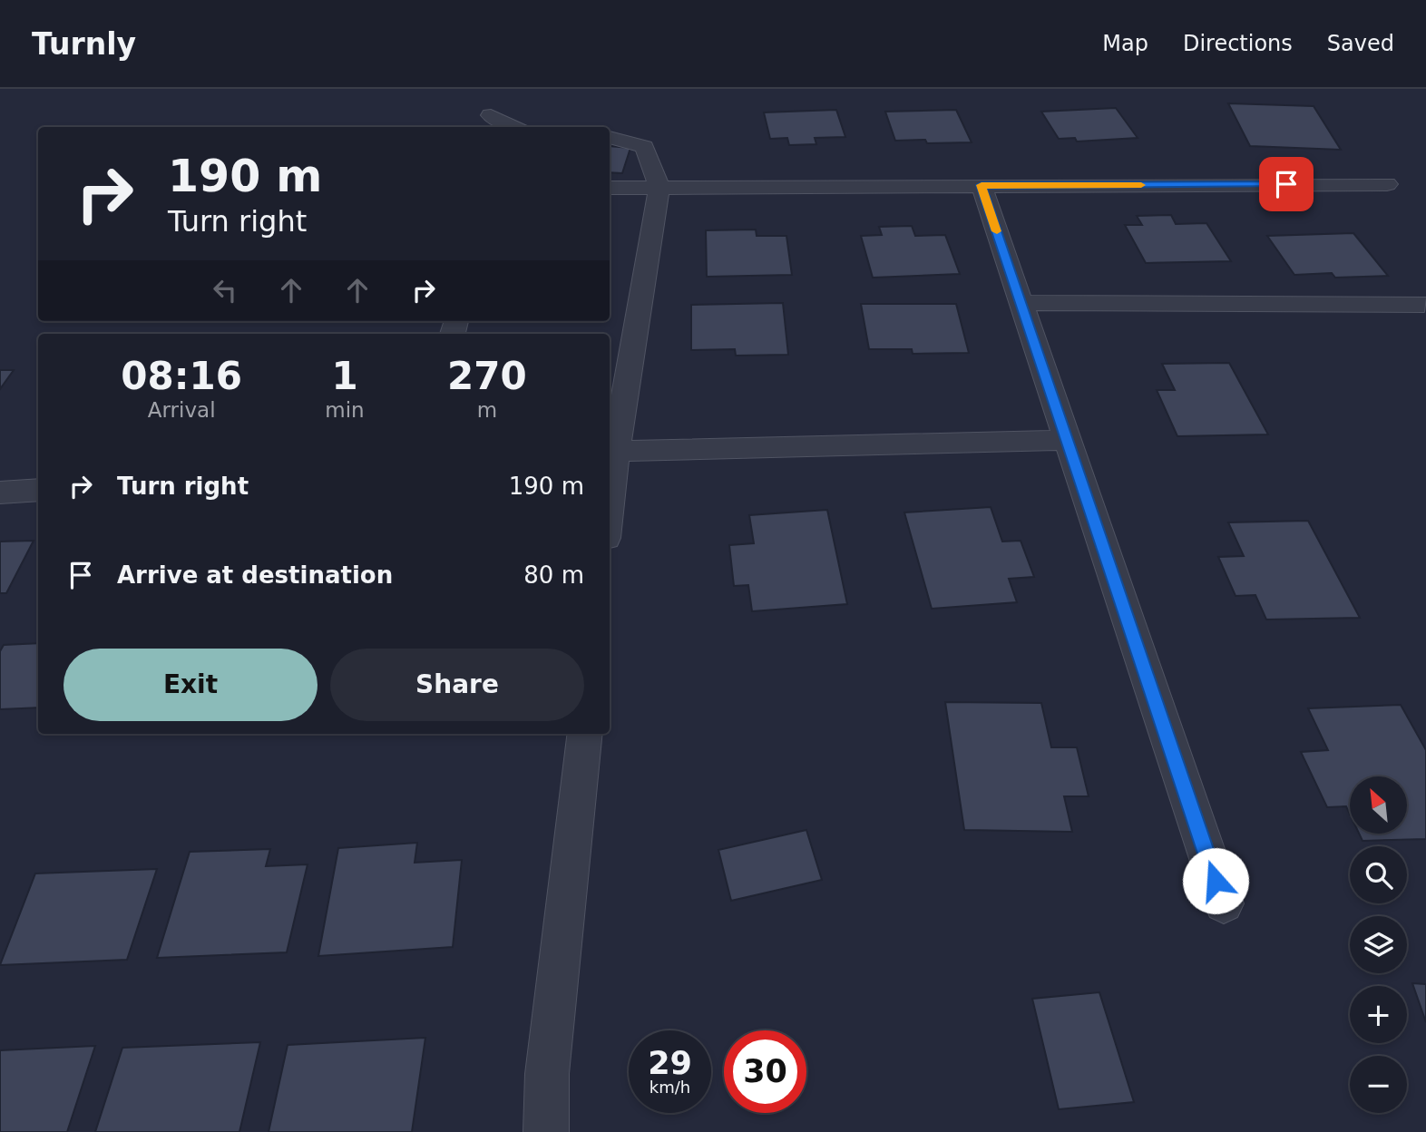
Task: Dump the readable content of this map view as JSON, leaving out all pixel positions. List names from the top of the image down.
{
  "north": "top left",
  "page": {
    "header": "Turnly",
    "nav": ["Map", "Directions", "Saved"],
    "turn": ["190 m", "Turn right"],
    "eta": [
      "08:16",
      "Arrival",
      "1",
      "min",
      "270",
      "m"
    ],
    "list": [
      {
        "name": "Turn right",
        "value": "190 m"
      },
      {
        "name": "Arrive at destination",
        "value": "80 m"
      }
    ],
    "buttons": ["Exit", "Share"],
    "map_buttons": ["+", "−"],
    "speed": "29 km/h",
    "limit": "30"
  }
}
